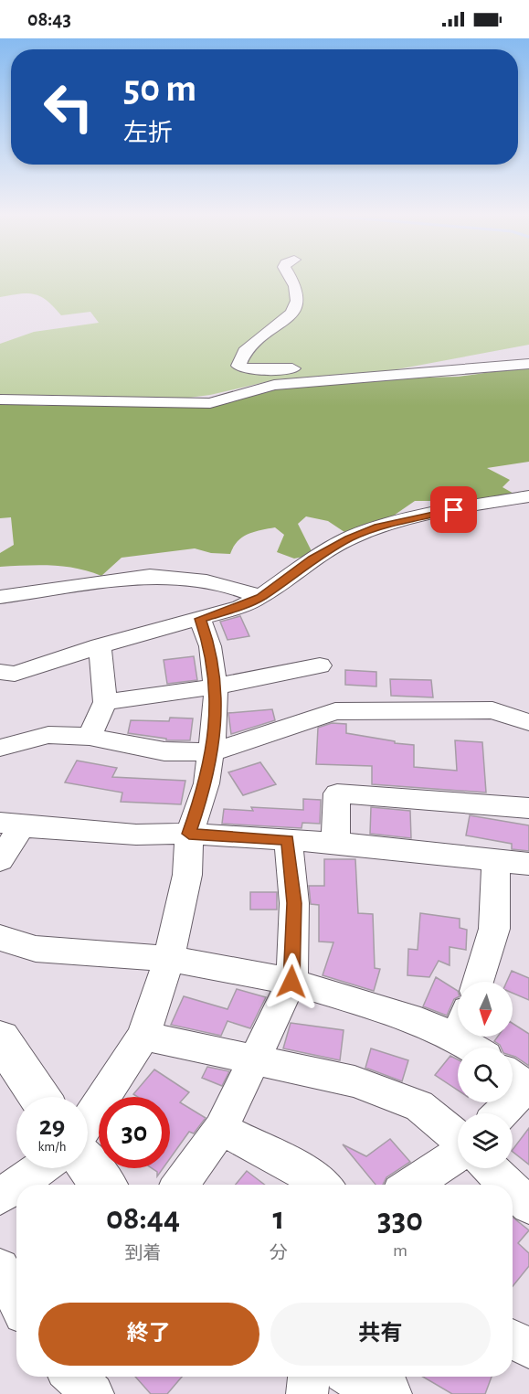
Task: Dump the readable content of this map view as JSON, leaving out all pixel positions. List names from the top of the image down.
{
  "north": "bottom",
  "page": {
    "status": "08:43",
    "turn": ["50 m", "左折"],
    "speed": "29 km/h",
    "limit": "30",
    "eta": [
      "08:44",
      "到着",
      "1",
      "分",
      "330",
      "m"
    ],
    "buttons": ["終了", "共有"]
  }
}
